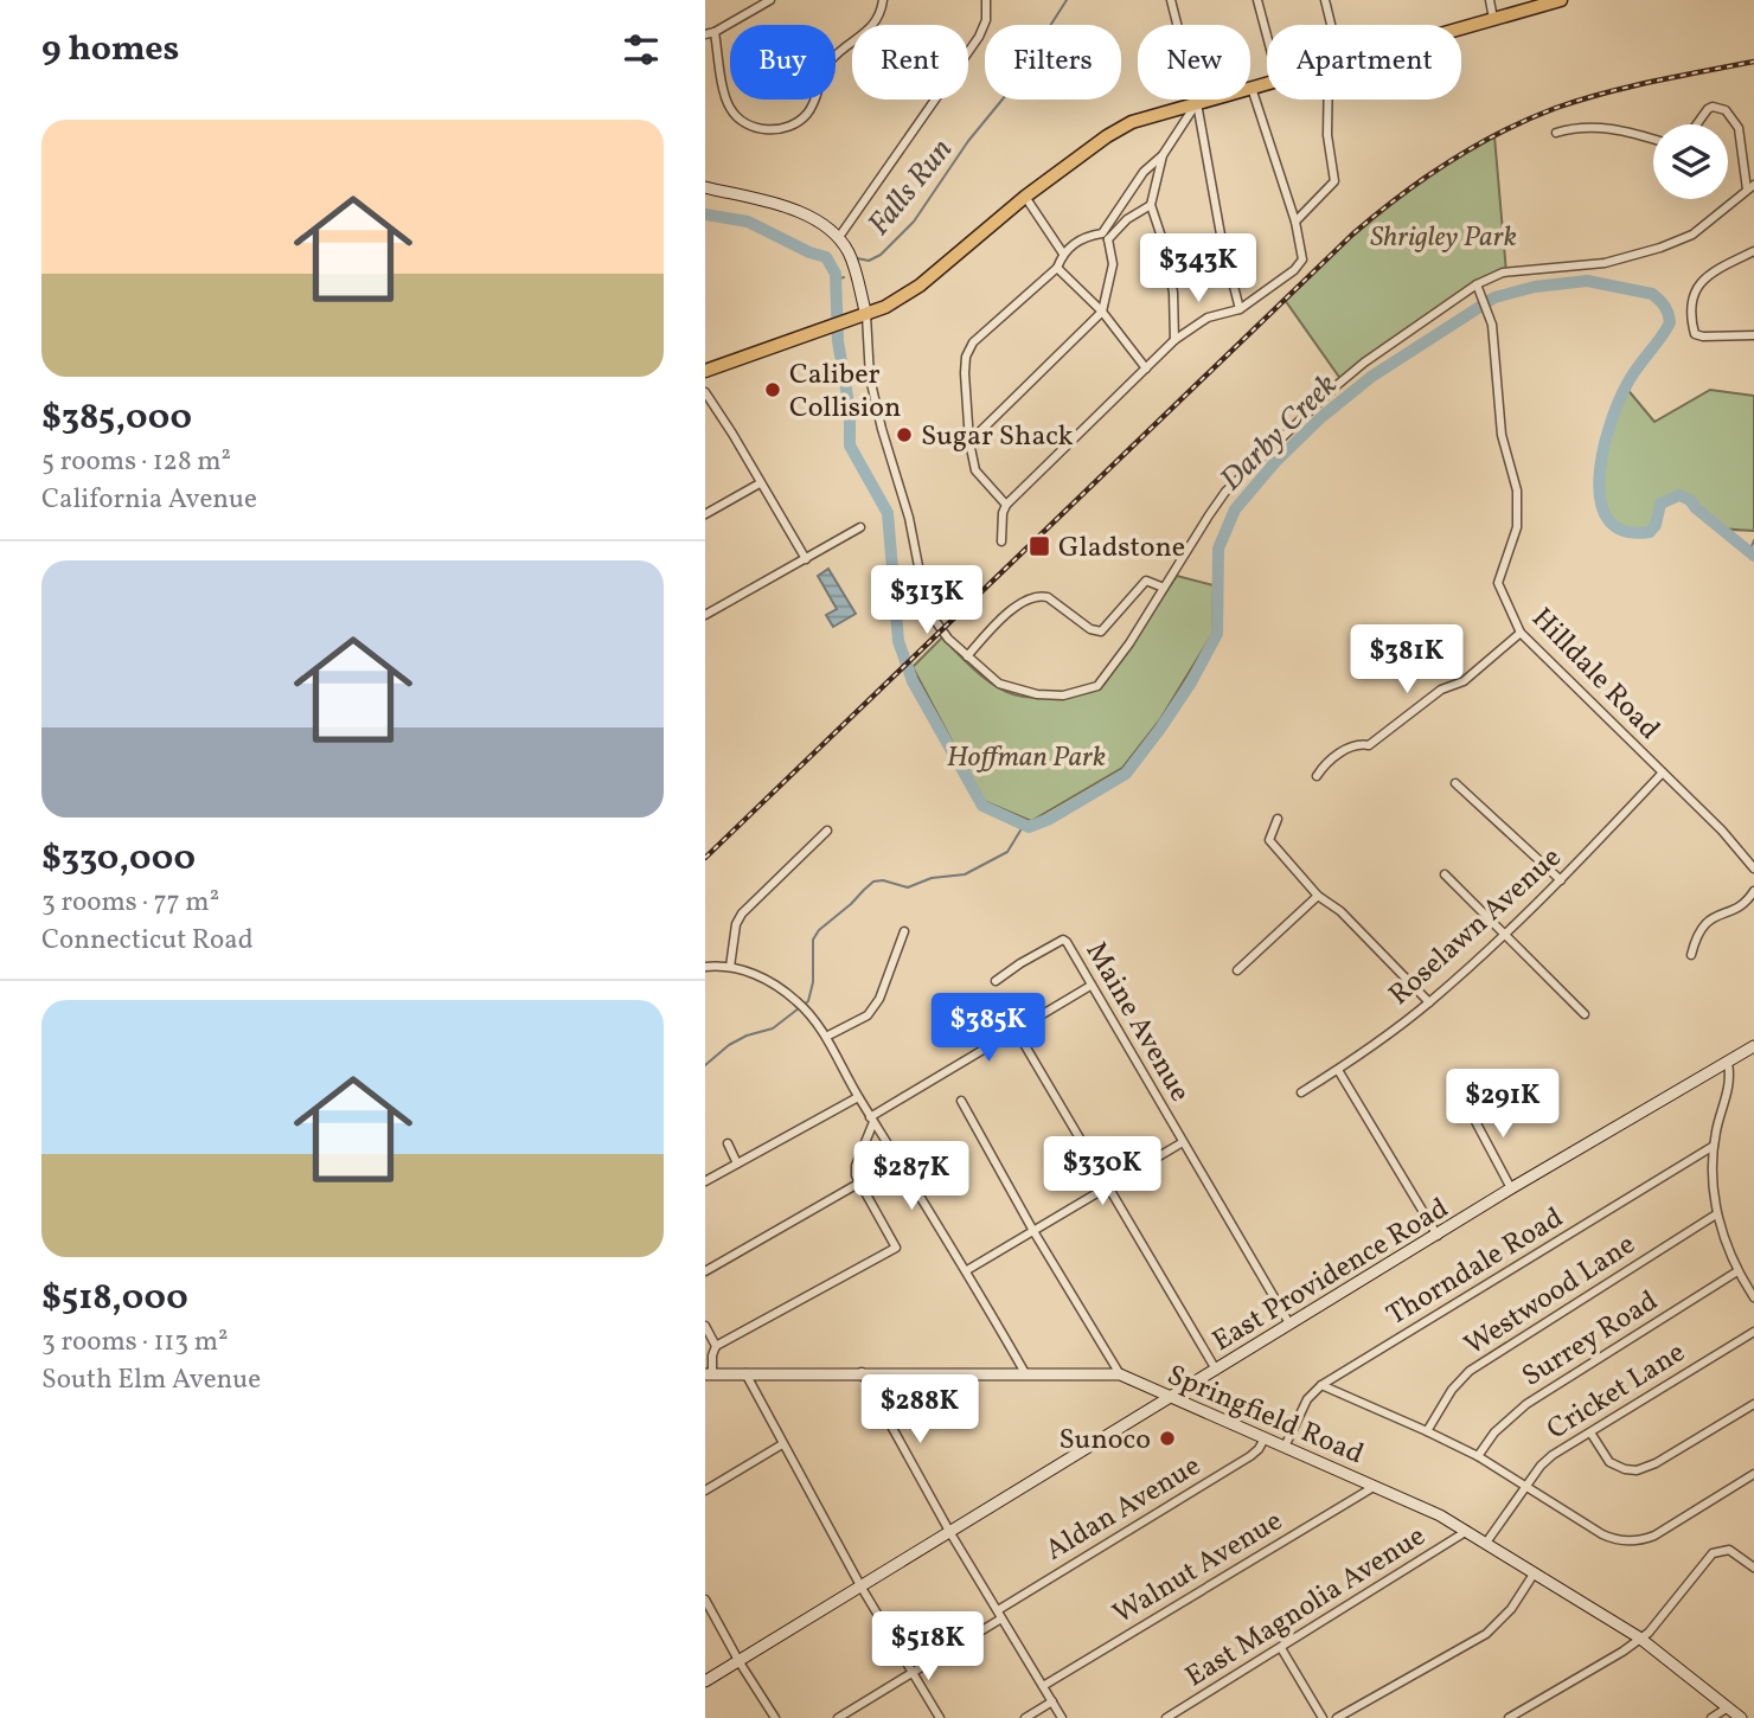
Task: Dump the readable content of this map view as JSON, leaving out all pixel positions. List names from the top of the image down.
{
  "streets": {
    "street": [
      "Hilldale Road",
      "Roselawn Avenue",
      "Maine Avenue",
      "Thorndale Road",
      "East Providence Road",
      "Westwood Lane",
      "Surrey Road",
      "Cricket Lane",
      "Springfield Road",
      "Aldan Avenue",
      "Walnut Avenue",
      "East Magnolia Avenue"
    ]
  },
  "crossings": [
    ["Hilldale Road", "Roselawn Avenue"],
    ["Maine Avenue", "East Providence Road"],
    ["Thorndale Road", "Springfield Road"],
    ["East Providence Road", "Springfield Road"],
    ["Cricket Lane", "Springfield Road"],
    ["Springfield Road", "Aldan Avenue"],
    ["Springfield Road", "Walnut Avenue"],
    ["Springfield Road", "East Magnolia Avenue"]
  ],
  "water": ["Falls Run", "Darby Creek"],
  "parks": ["Shrigley Park", "Hoffman Park"],
  "places": {
    "other": ["Caliber Collision", "Sugar Shack", "Sunoco"],
    "transit": ["Gladstone"]
  },
  "page": {
    "heading": "9 homes",
    "chip": [
      "Buy",
      "Rent",
      "Filters",
      "New",
      "Apartment"
    ],
    "list": [
      {
        "name": "$385,000",
        "note": "5 rooms · 128 m² · California Avenue"
      },
      {
        "name": "$330,000",
        "note": "3 rooms · 77 m² · Connecticut Road"
      },
      {
        "name": "$518,000",
        "note": "3 rooms · 113 m² · South Elm Avenue"
      }
    ],
    "price": [
      "$343K",
      "$313K",
      "$381K",
      "$385K",
      "$291K",
      "$330K",
      "$287K",
      "$288K",
      "$518K"
    ]
  }
}
